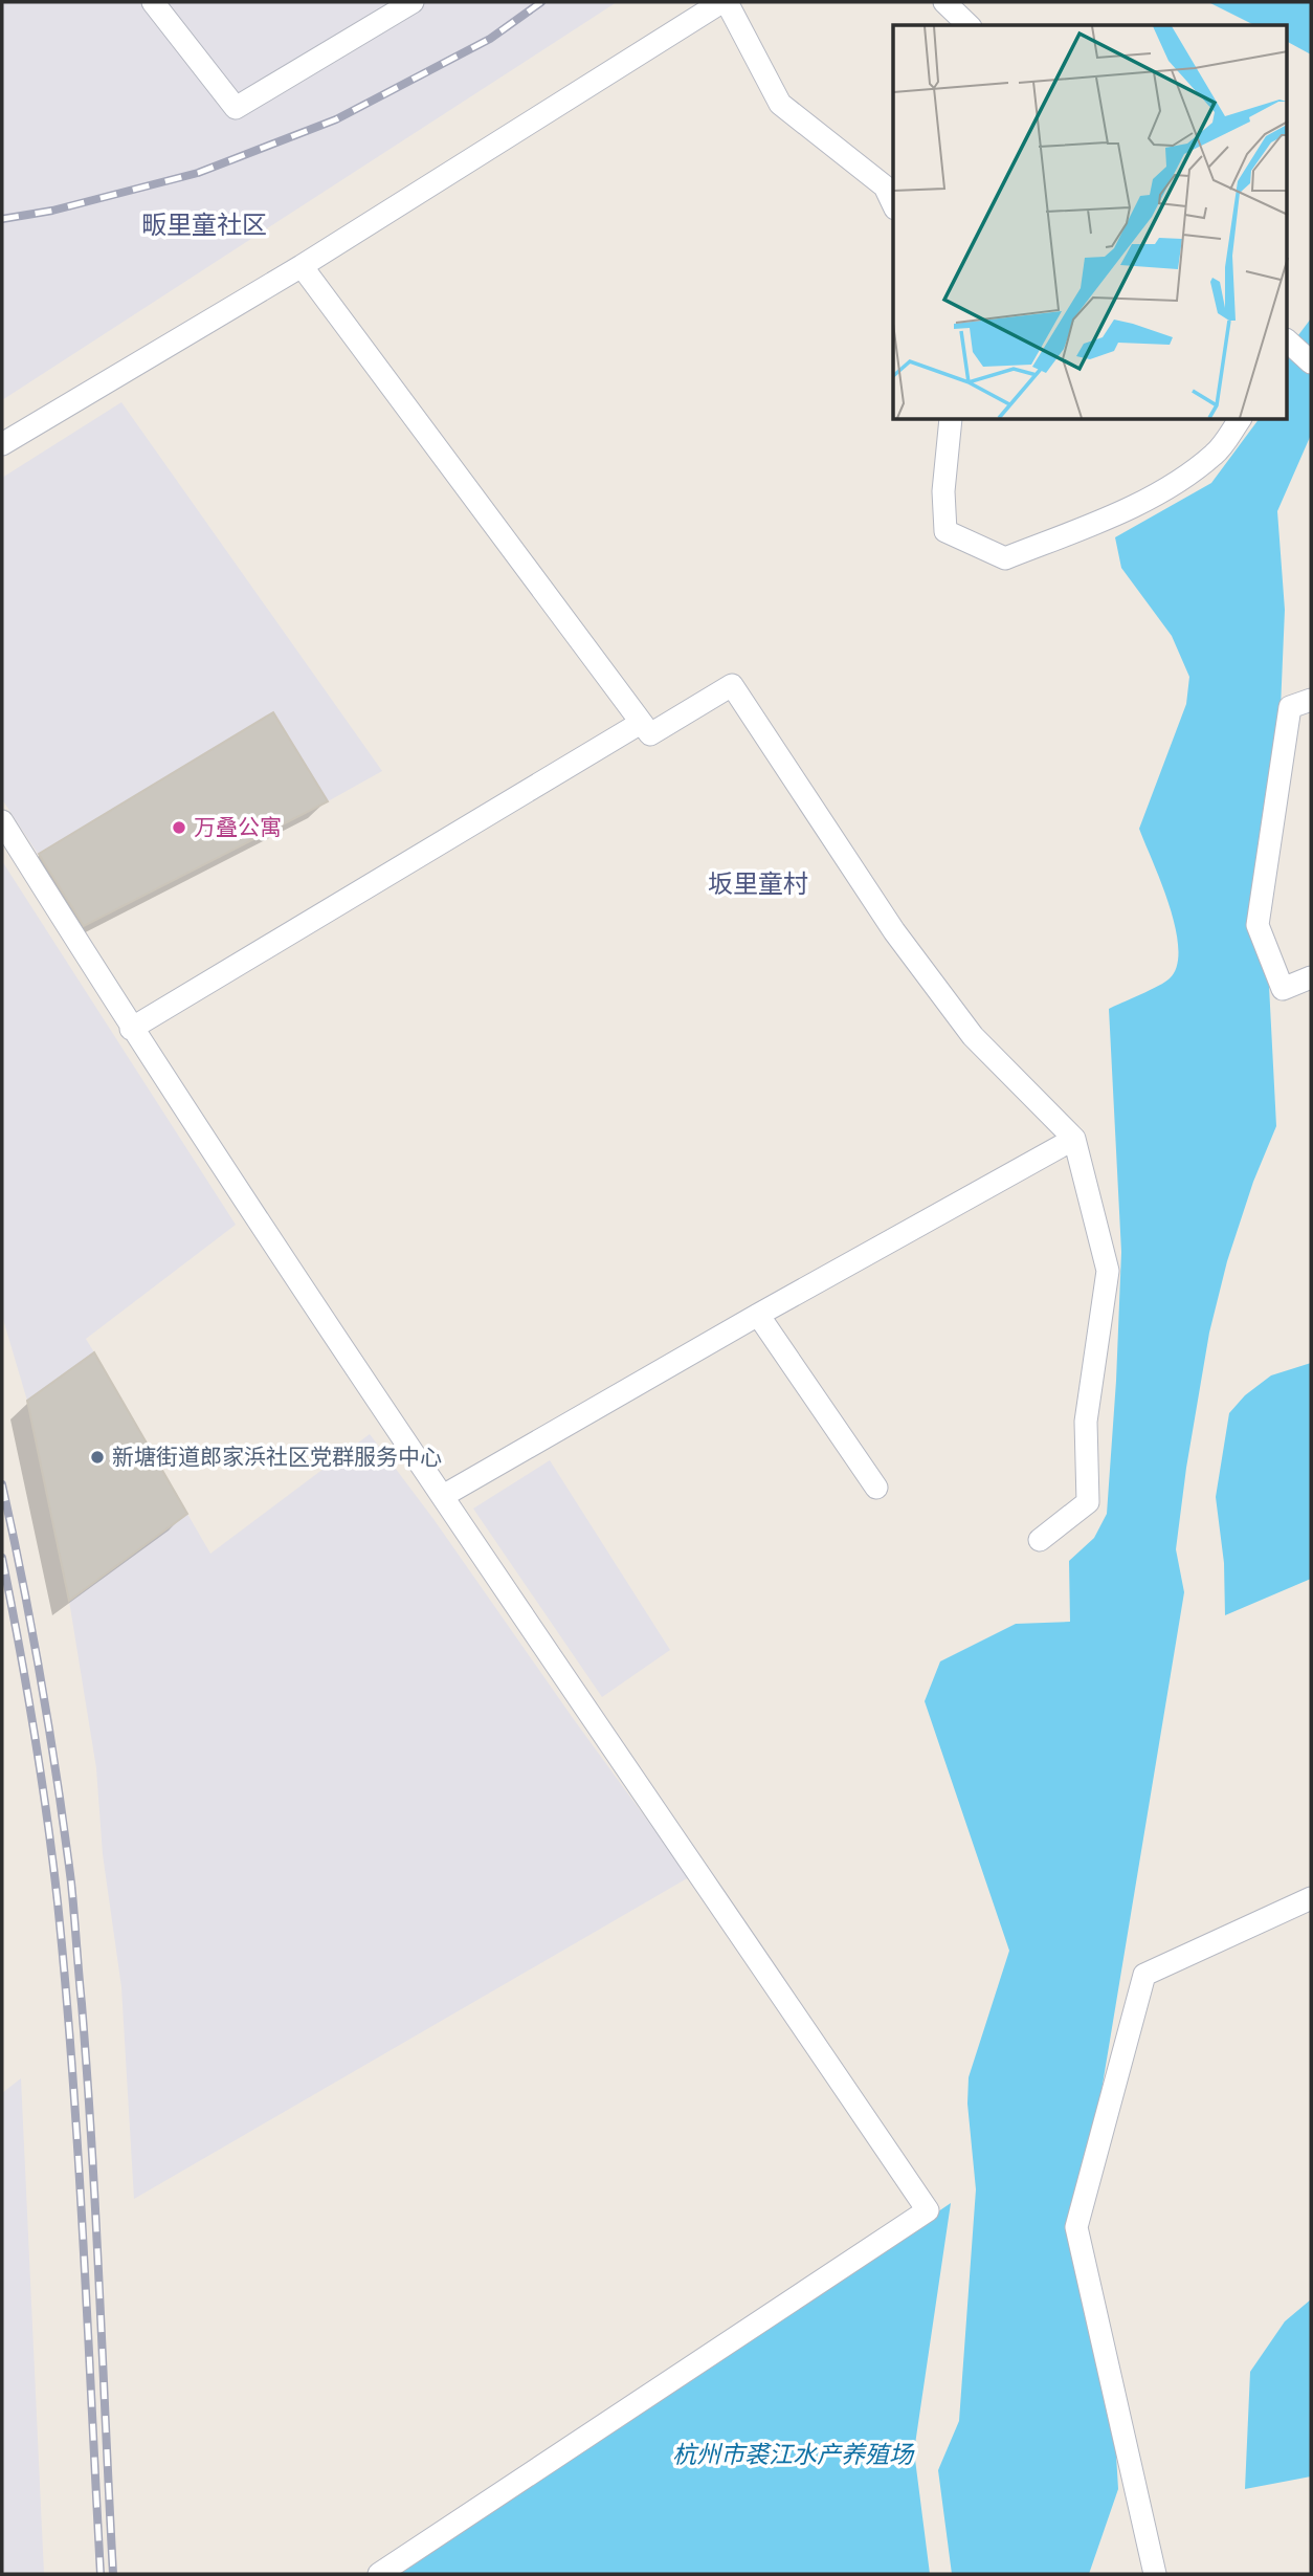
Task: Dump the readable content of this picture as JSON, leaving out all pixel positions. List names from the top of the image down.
{
  "districts": ["畈里童社区", "坂里童村"],
  "water": ["杭州市裘江水产养殖场"],
  "places": ["万叠公寓", "新塘街道郎家浜社区党群服务中心"]
}
